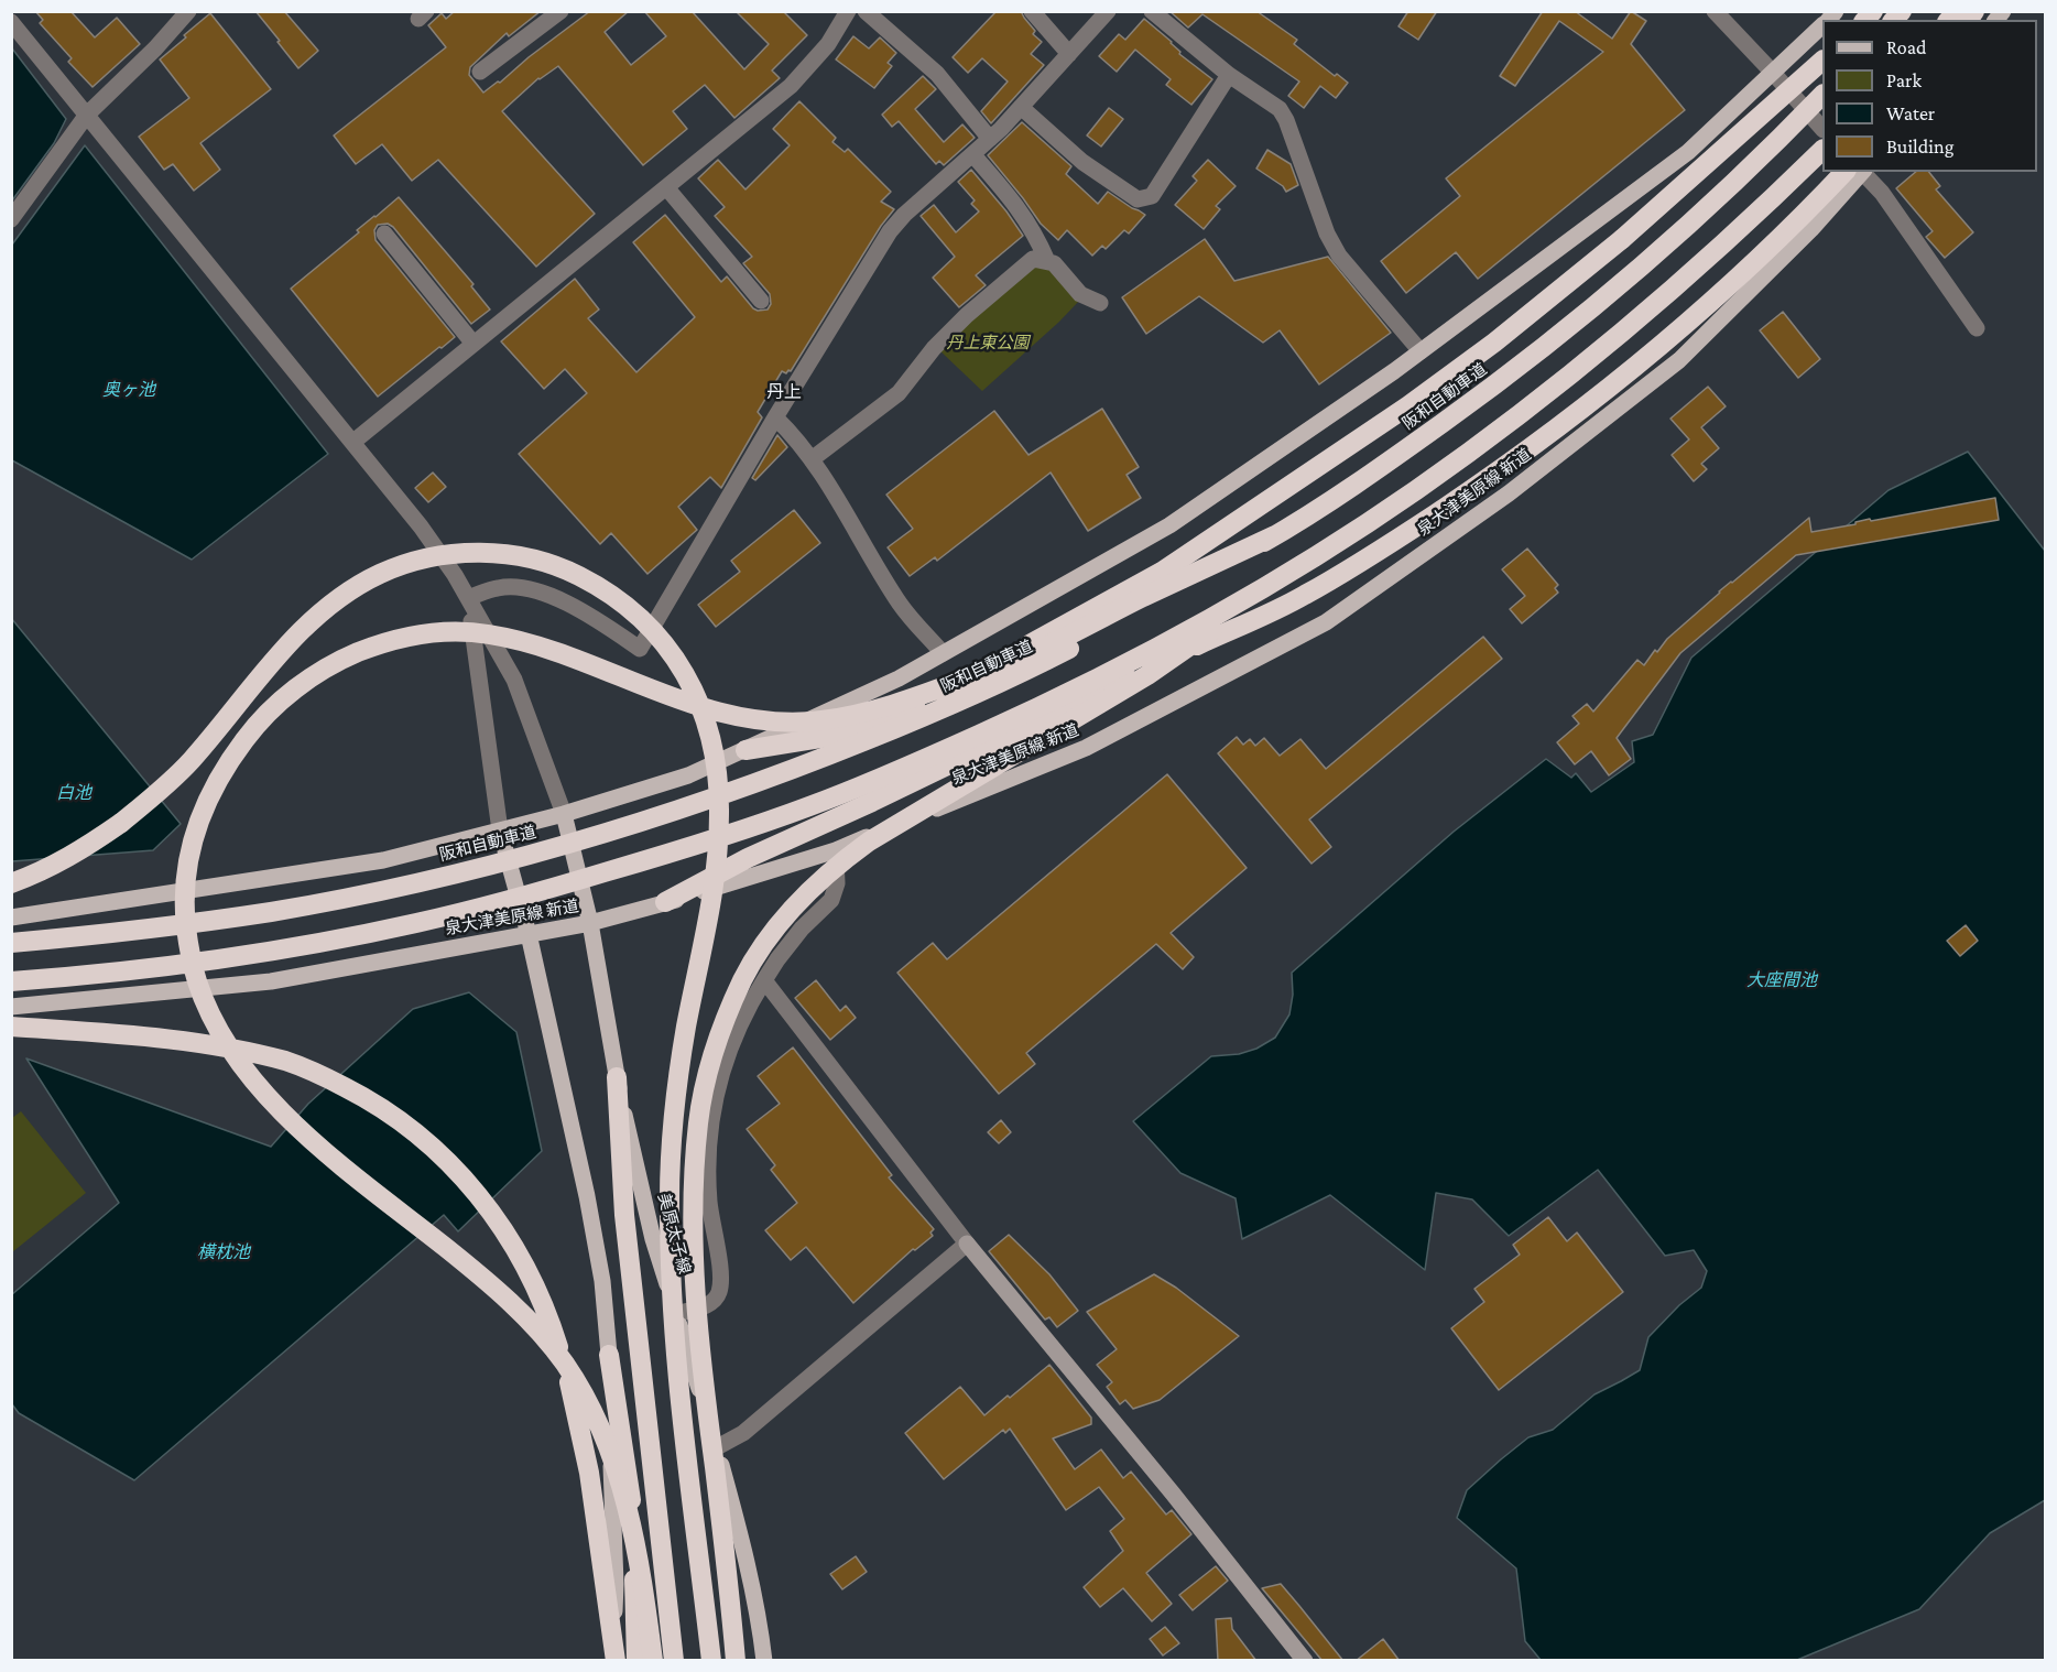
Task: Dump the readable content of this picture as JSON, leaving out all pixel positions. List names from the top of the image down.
{
  "streets": {
    "highway": ["阪和自動車道"],
    "main road": ["泉大津美原線 新道", "美原太子線"]
  },
  "crossings": [
    ["泉大津美原線 新道", "美原太子線"]
  ],
  "districts": ["丹上"],
  "water": [
    "奥ヶ池",
    "白池",
    "大座間池",
    "横枕池"
  ],
  "parks": ["丹上東公園"],
  "legend": [
    "Road",
    "Park",
    "Water",
    "Building"
  ]
}
